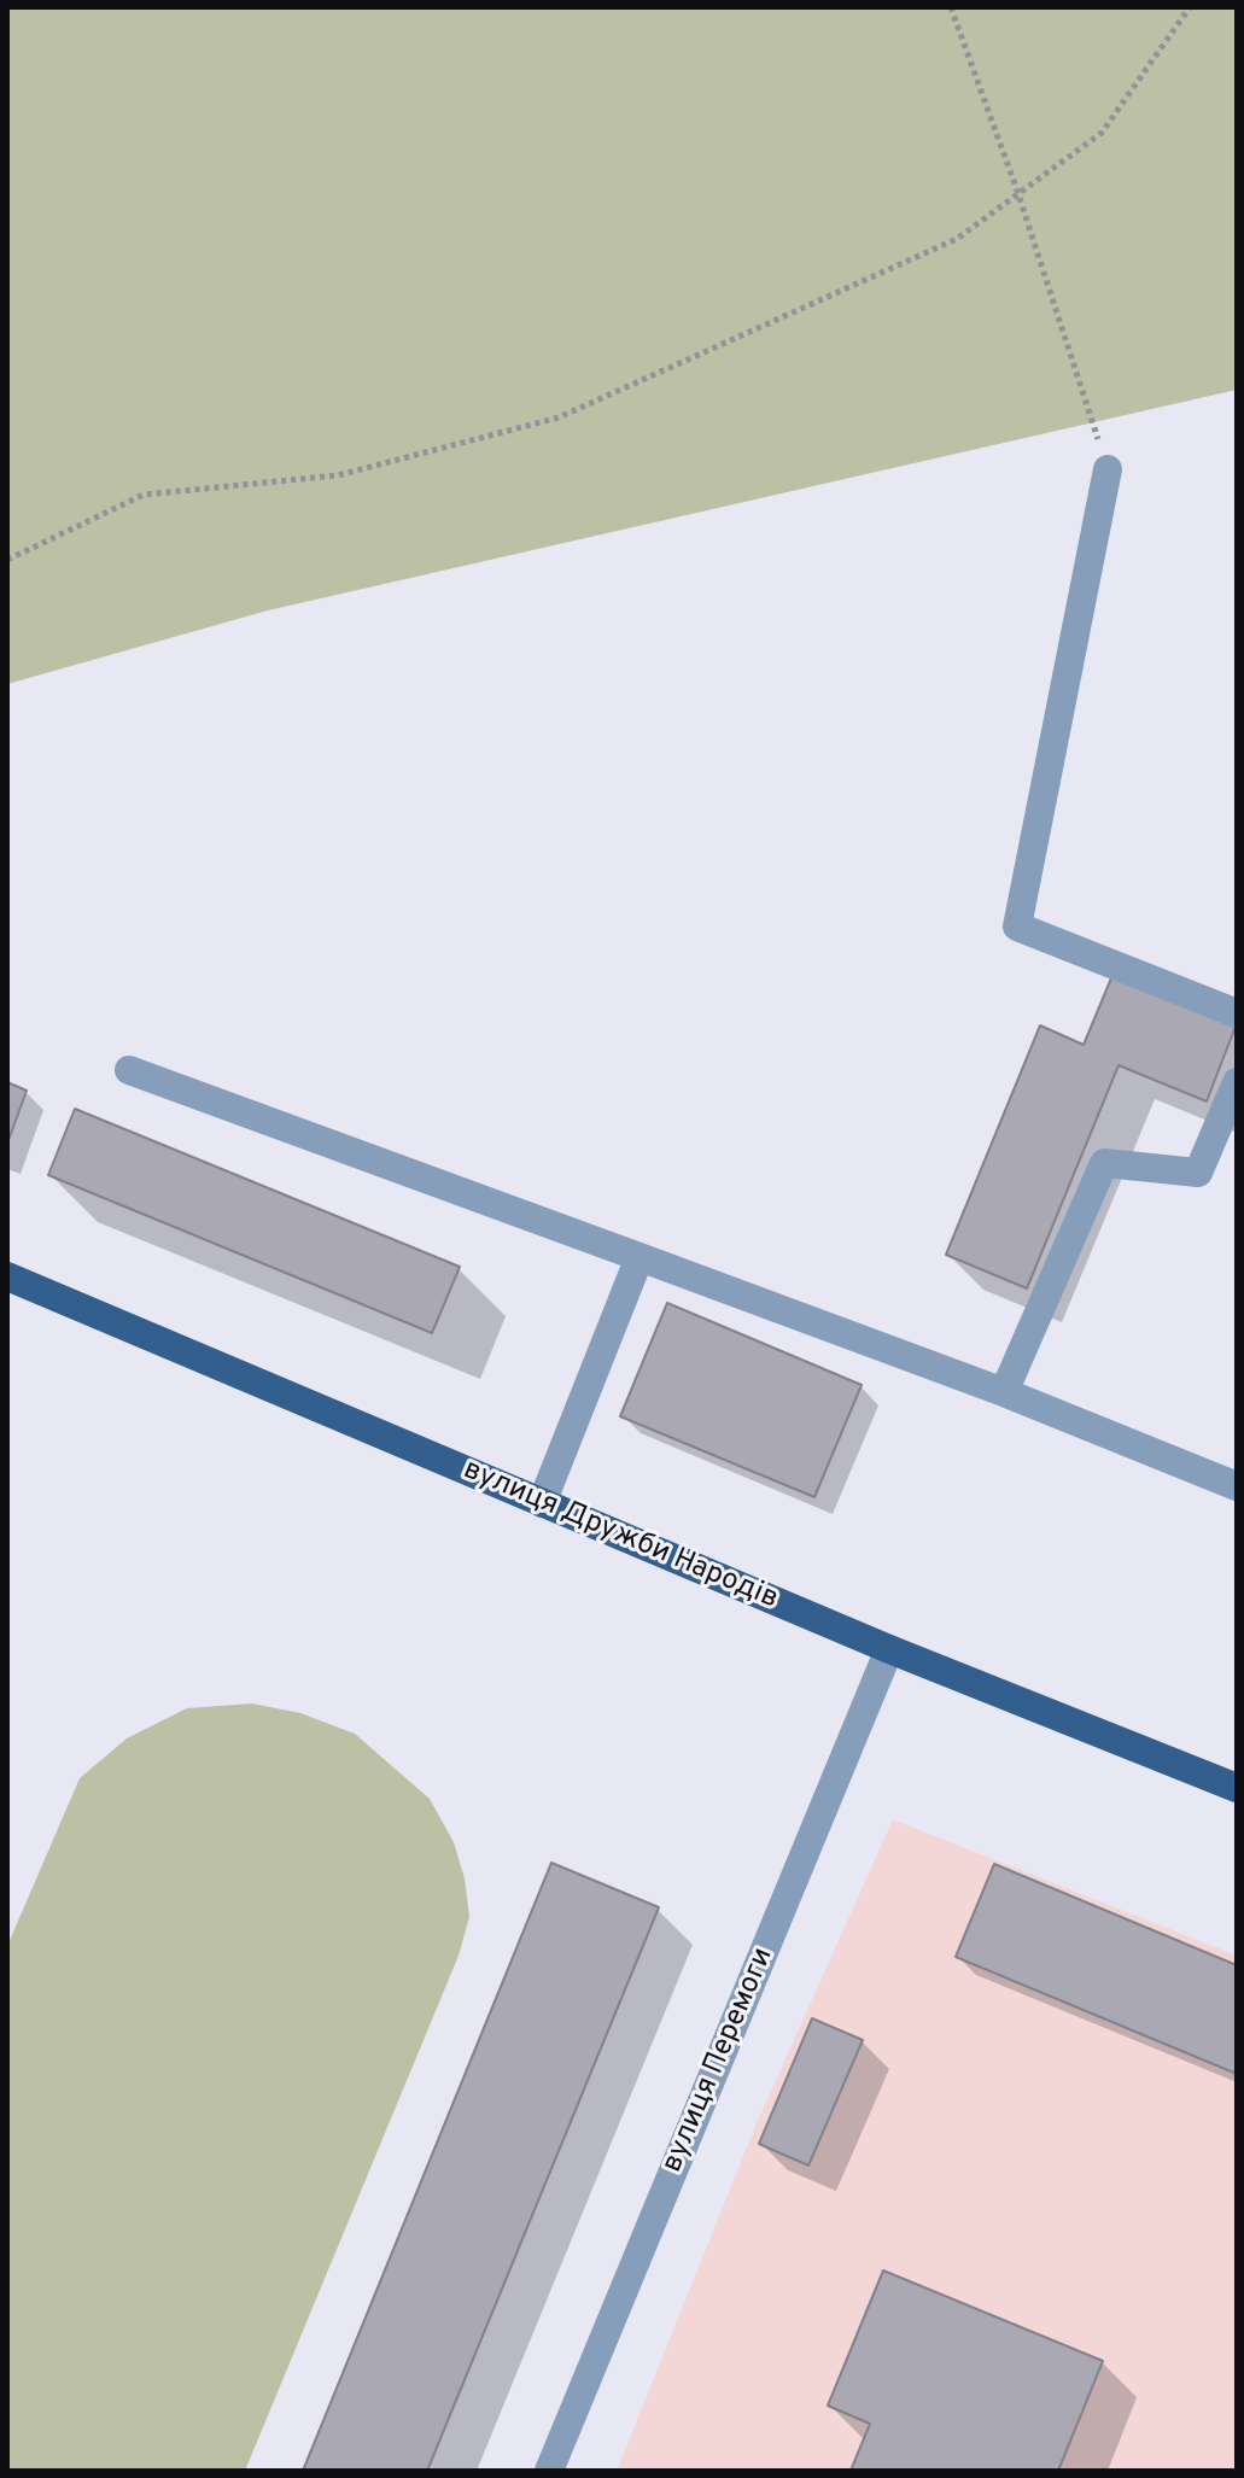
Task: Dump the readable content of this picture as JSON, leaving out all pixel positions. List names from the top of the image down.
{
  "streets": {
    "main road": ["вулиця Дружби Народів"],
    "street": ["вулиця Перемоги"]
  },
  "crossings": [
    ["вулиця Дружби Народів", "вулиця Перемоги"]
  ]
}
